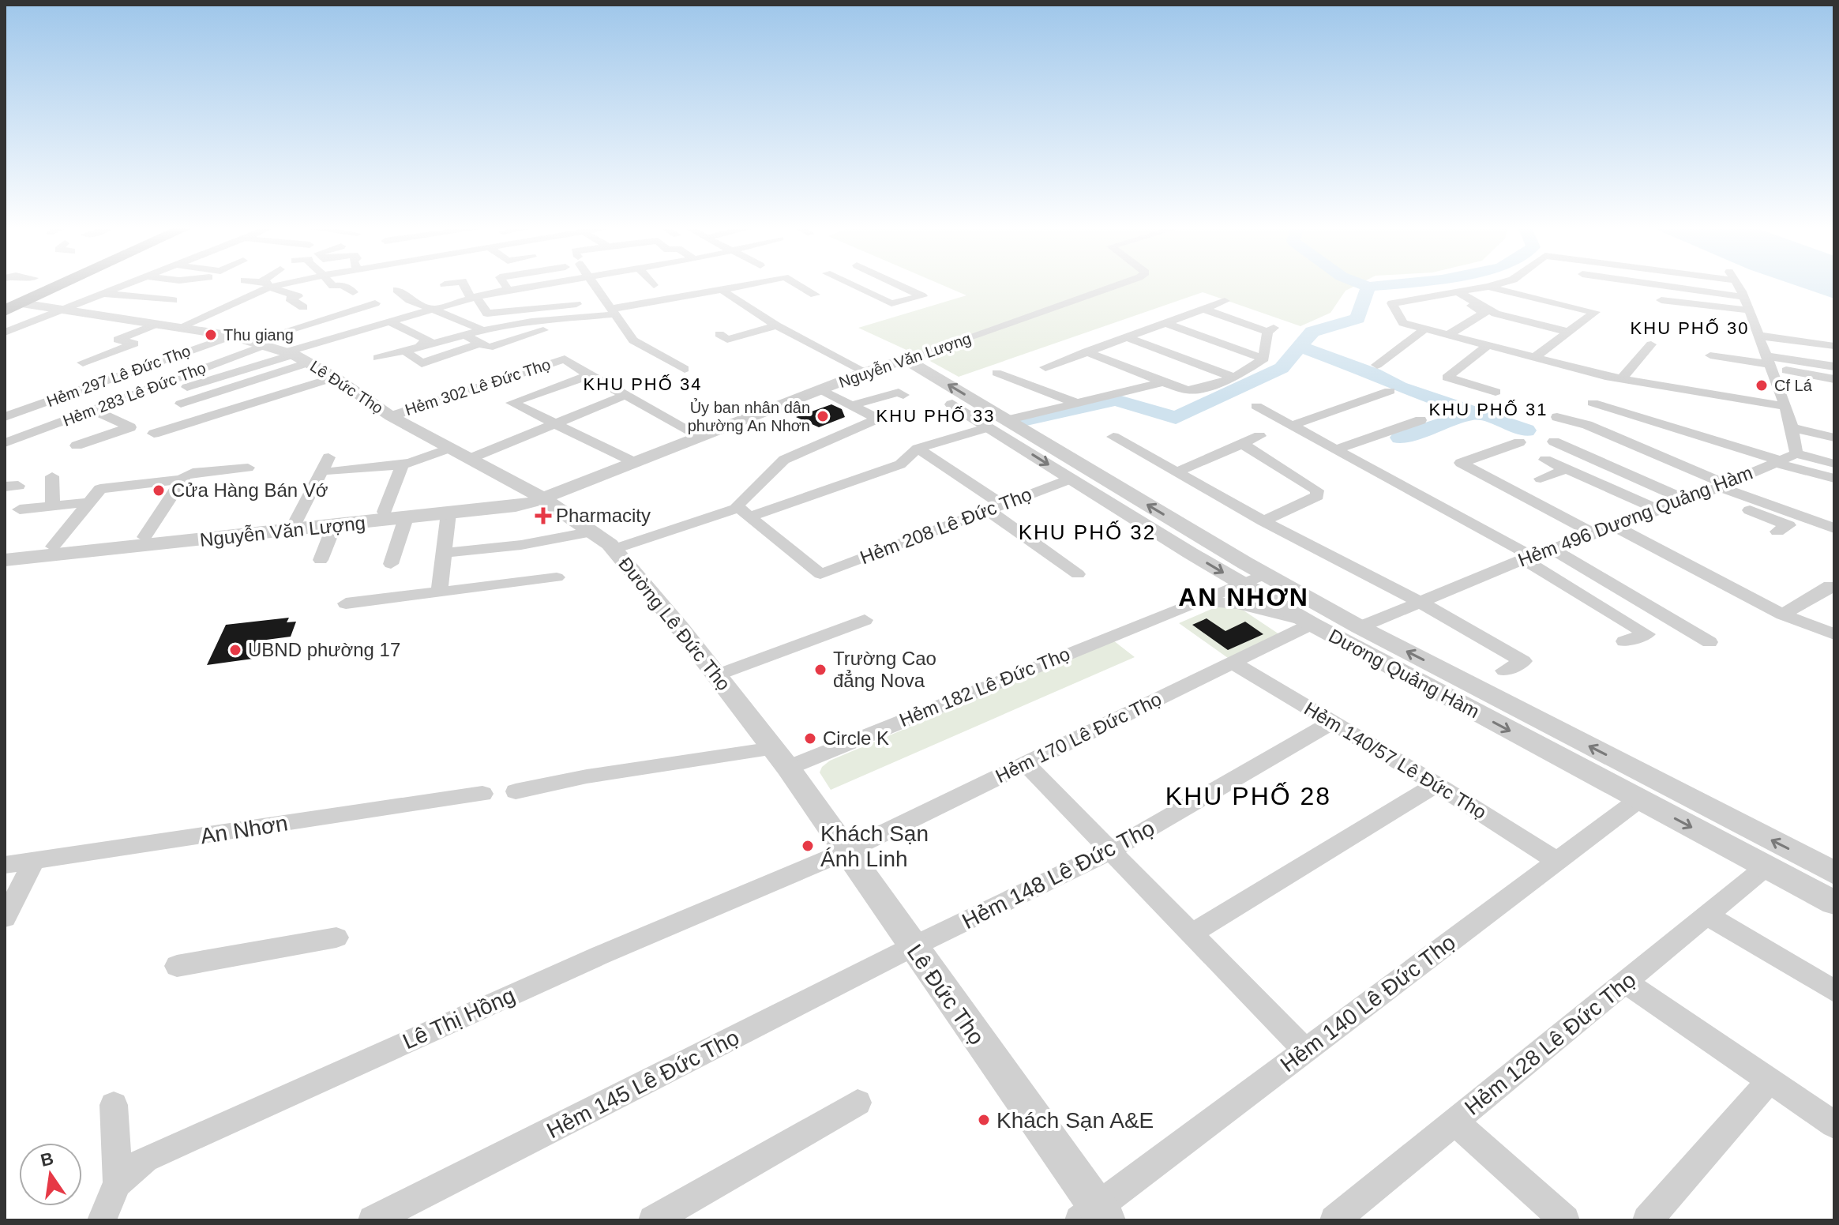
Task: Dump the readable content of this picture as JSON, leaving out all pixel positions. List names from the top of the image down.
{
  "streets": {
    "street": [
      "Nguyễn Văn Lượng",
      "Hẻm 297 Lê Đức Thọ",
      "Lê Đức Thọ",
      "Hẻm 302 Lê Đức Thọ",
      "Hẻm 283 Lê Đức Thọ",
      "Hẻm 496 Dương Quảng Hàm",
      "Hẻm 208 Lê Đức Thọ",
      "Đường Lê Đức Thọ",
      "Dương Quảng Hàm",
      "Hẻm 182 Lê Đức Thọ",
      "Hẻm 170 Lê Đức Thọ",
      "Hẻm 140/57 Lê Đức Thọ",
      "An Nhơn",
      "Hẻm 148 Lê Đức Thọ",
      "Hẻm 140 Lê Đức Thọ",
      "Lê Thị Hồng",
      "Hẻm 128 Lê Đức Thọ",
      "Hẻm 145 Lê Đức Thọ"
    ]
  },
  "crossings": [
    ["Nguyễn Văn Lượng", "Lê Đức Thọ"],
    ["Nguyễn Văn Lượng", "Đường Lê Đức Thọ"],
    ["Nguyễn Văn Lượng", "Dương Quảng Hàm"],
    ["Hẻm 297 Lê Đức Thọ", "Lê Đức Thọ"],
    ["Lê Đức Thọ", "Hẻm 302 Lê Đức Thọ"],
    ["Lê Đức Thọ", "Hẻm 283 Lê Đức Thọ"],
    ["Lê Đức Thọ", "Đường Lê Đức Thọ"],
    ["Lê Đức Thọ", "Hẻm 182 Lê Đức Thọ"],
    ["Lê Đức Thọ", "Hẻm 170 Lê Đức Thọ"],
    ["Lê Đức Thọ", "Hẻm 148 Lê Đức Thọ"],
    ["Lê Đức Thọ", "Hẻm 140 Lê Đức Thọ"],
    ["Lê Đức Thọ", "Lê Thị Hồng"],
    ["Lê Đức Thọ", "Hẻm 145 Lê Đức Thọ"],
    ["Hẻm 496 Dương Quảng Hàm", "Dương Quảng Hàm"],
    ["Hẻm 208 Lê Đức Thọ", "Dương Quảng Hàm"],
    ["Đường Lê Đức Thọ", "Hẻm 182 Lê Đức Thọ"],
    ["Dương Quảng Hàm", "Hẻm 182 Lê Đức Thọ"],
    ["Dương Quảng Hàm", "Hẻm 170 Lê Đức Thọ"],
    ["Dương Quảng Hàm", "Hẻm 140 Lê Đức Thọ"],
    ["Dương Quảng Hàm", "Hẻm 128 Lê Đức Thọ"],
    ["Hẻm 182 Lê Đức Thọ", "Hẻm 170 Lê Đức Thọ"],
    ["Hẻm 170 Lê Đức Thọ", "Hẻm 140/57 Lê Đức Thọ"],
    ["Hẻm 170 Lê Đức Thọ", "Lê Thị Hồng"],
    ["Hẻm 140/57 Lê Đức Thọ", "Hẻm 148 Lê Đức Thọ"],
    ["Hẻm 140/57 Lê Đức Thọ", "Hẻm 140 Lê Đức Thọ"],
    ["Hẻm 148 Lê Đức Thọ", "Hẻm 145 Lê Đức Thọ"]
  ],
  "districts": [
    "KHU PHỐ 30",
    "KHU PHỐ 34",
    "KHU PHỐ 31",
    "KHU PHỐ 33",
    "KHU PHỐ 32",
    "AN NHƠN",
    "KHU PHỐ 28"
  ],
  "places": {
    "other": [
      "Thu giang",
      "Cf Lá",
      "Ủy ban nhân dân phường An Nhơn",
      "Cửa Hàng Bán Vớ",
      "UBND phường 17",
      "Trường Cao đẳng Nova",
      "Circle K",
      "Khách Sạn Ánh Linh",
      "Khách Sạn A&E"
    ],
    "health": ["Pharmacity"]
  },
  "north": "top"
}
